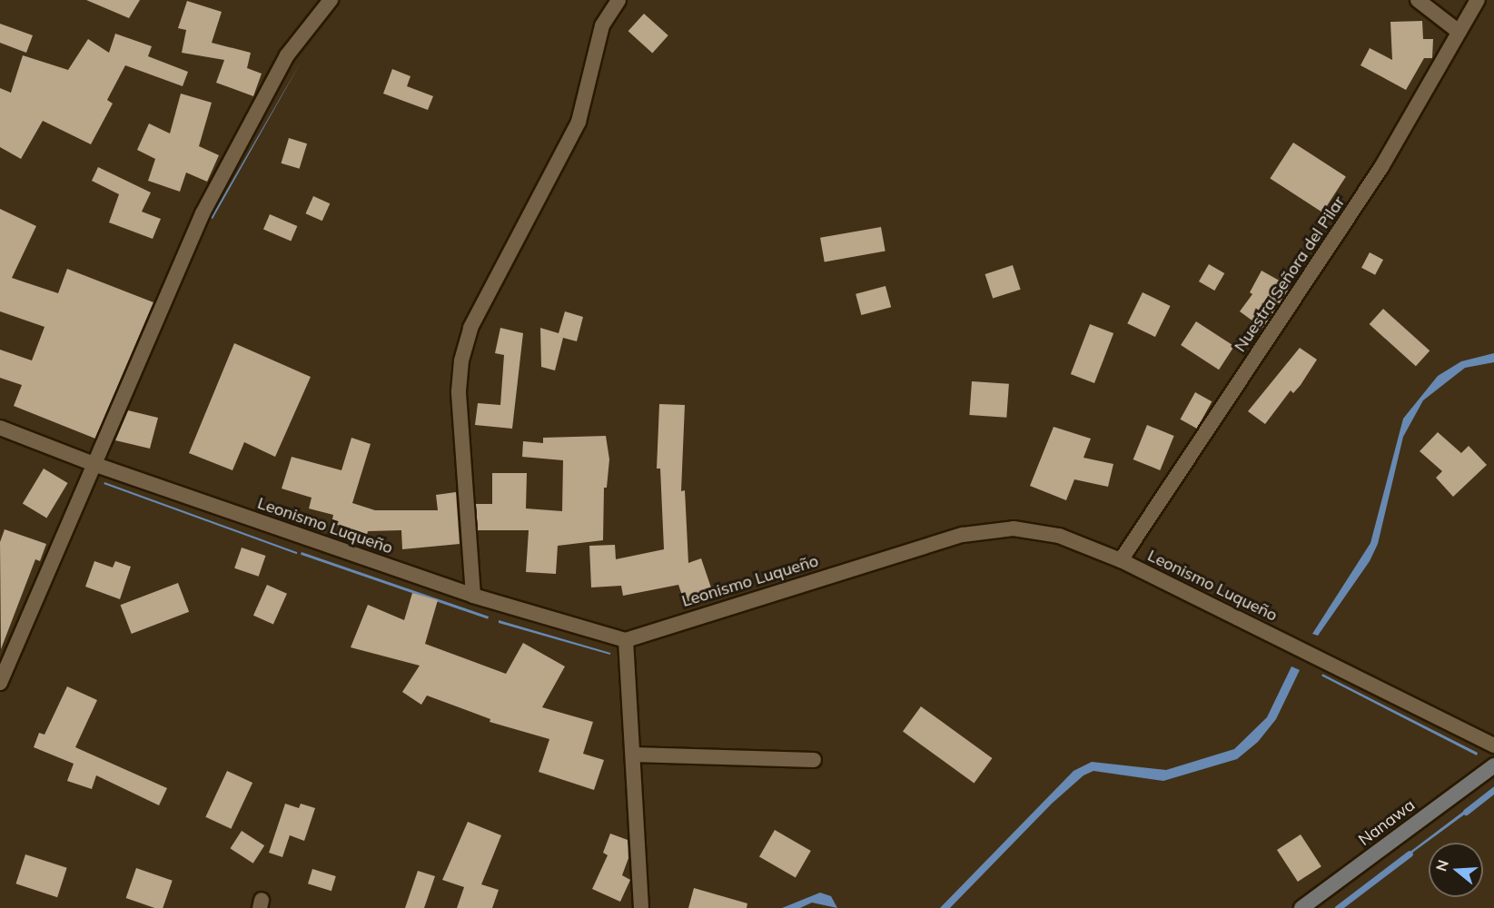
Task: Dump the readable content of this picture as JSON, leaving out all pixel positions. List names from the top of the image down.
{
  "streets": {
    "main road": ["Nanawa"],
    "street": ["Nuestra Señora del Pilar", "Leonismo Luqueño"]
  },
  "crossings": [
    ["Nuestra Señora del Pilar", "Leonismo Luqueño"]
  ],
  "north": "left"
}
